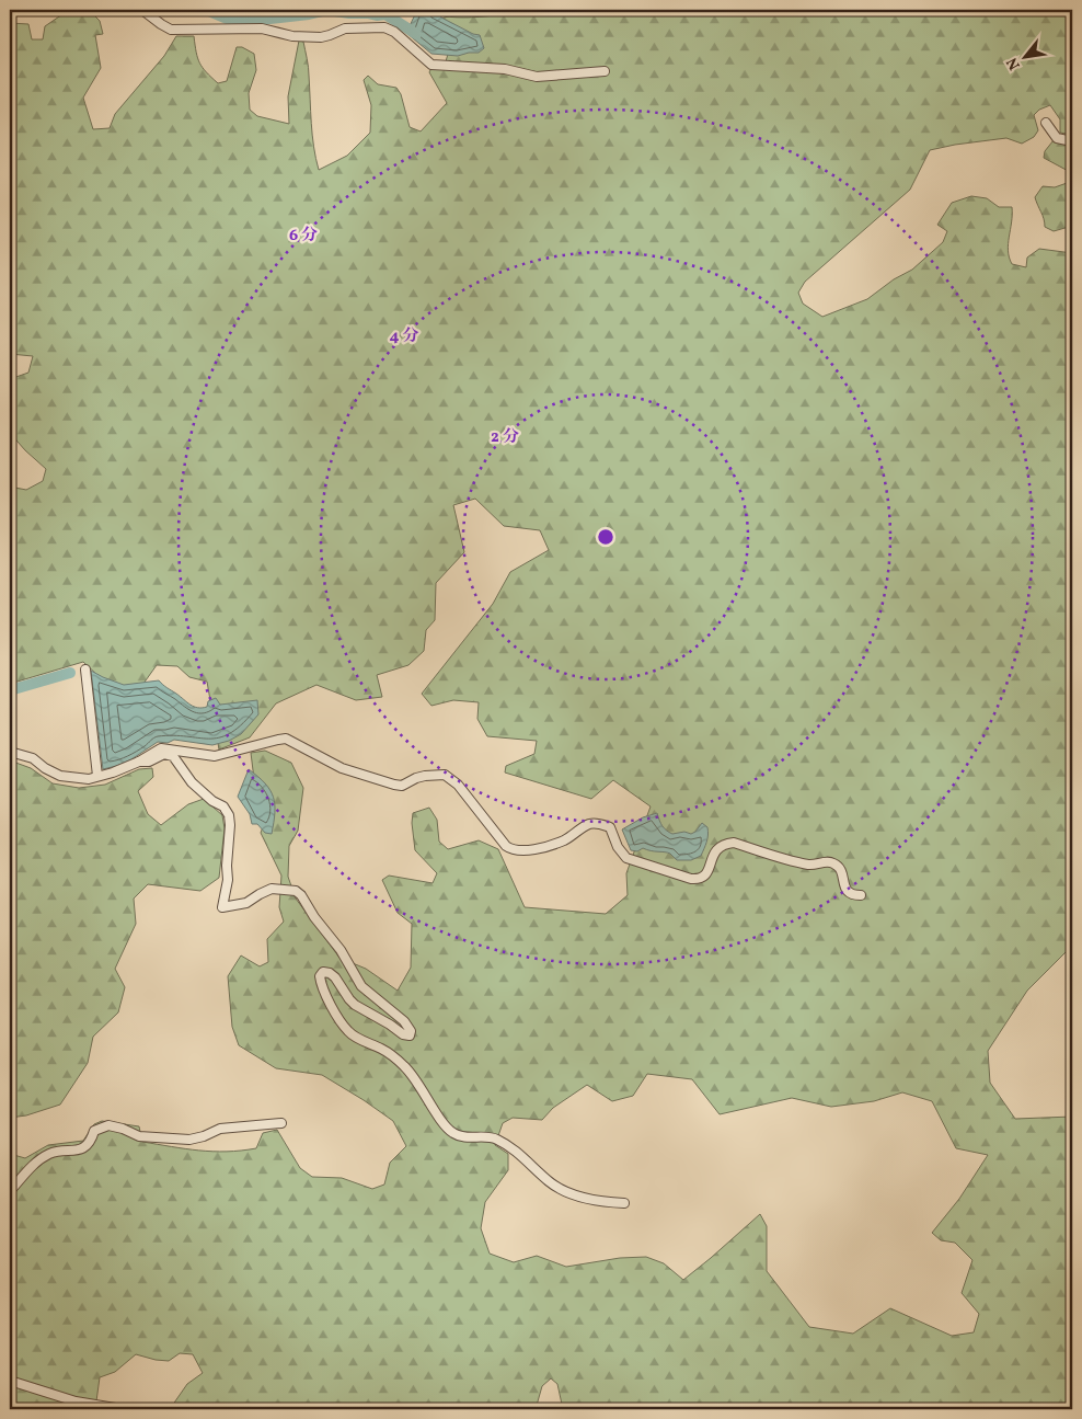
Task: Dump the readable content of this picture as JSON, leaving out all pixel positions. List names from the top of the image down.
{
  "north": "bottom left",
  "rings": ["6 分", "4 分", "2 分"]
}
